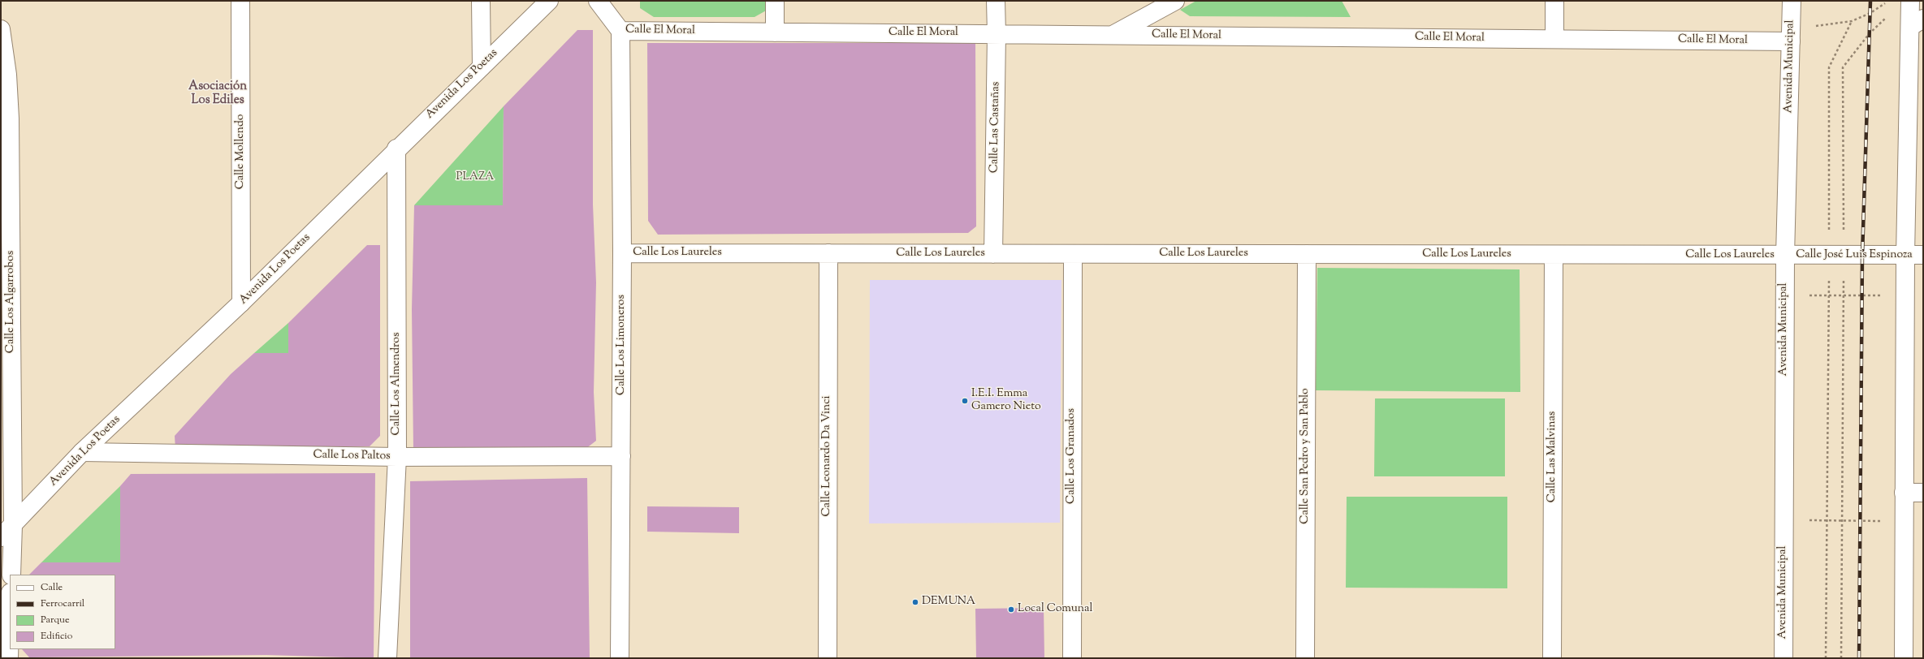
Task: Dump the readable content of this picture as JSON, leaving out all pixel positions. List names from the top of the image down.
{
  "streets": {
    "street": [
      "Calle El Moral",
      "Avenida Municipal",
      "Avenida Los Poetas",
      "Calle Las Castañas",
      "Calle Mollendo",
      "Calle Los Laureles",
      "Calle José Luis Espinoza",
      "Calle Los Algarrobos",
      "Calle Los Limoneros",
      "Calle Los Almendros",
      "Calle Los Paltos",
      "Calle Leonardo Da Vinci",
      "Calle Los Granados",
      "Calle San Pedro y San Pablo",
      "Calle Las Malvinas"
    ]
  },
  "crossings": [
    ["Calle El Moral", "Avenida Municipal"],
    ["Calle El Moral", "Calle Las Castañas"],
    ["Calle El Moral", "Calle Los Limoneros"],
    ["Avenida Municipal", "Calle Los Laureles"],
    ["Avenida Municipal", "Calle José Luis Espinoza"],
    ["Avenida Los Poetas", "Calle Mollendo"],
    ["Avenida Los Poetas", "Calle Los Algarrobos"],
    ["Avenida Los Poetas", "Calle Los Almendros"],
    ["Avenida Los Poetas", "Calle Los Paltos"],
    ["Calle Las Castañas", "Calle Los Laureles"],
    ["Calle Los Laureles", "Calle José Luis Espinoza"],
    ["Calle Los Laureles", "Calle Los Limoneros"],
    ["Calle Los Laureles", "Calle Leonardo Da Vinci"],
    ["Calle Los Laureles", "Calle Los Granados"],
    ["Calle Los Laureles", "Calle San Pedro y San Pablo"],
    ["Calle Los Laureles", "Calle Las Malvinas"],
    ["Calle Los Limoneros", "Calle Los Paltos"],
    ["Calle Los Almendros", "Calle Los Paltos"]
  ],
  "districts": ["Asociación Los Ediles"],
  "parks": ["PLAZA"],
  "places": ["I.E.I. Emma Gamero Nieto", "DEMUNA", "Local Comunal"],
  "legend": [
    "Calle",
    "Ferrocarril",
    "Parque",
    "Edificio"
  ]
}
